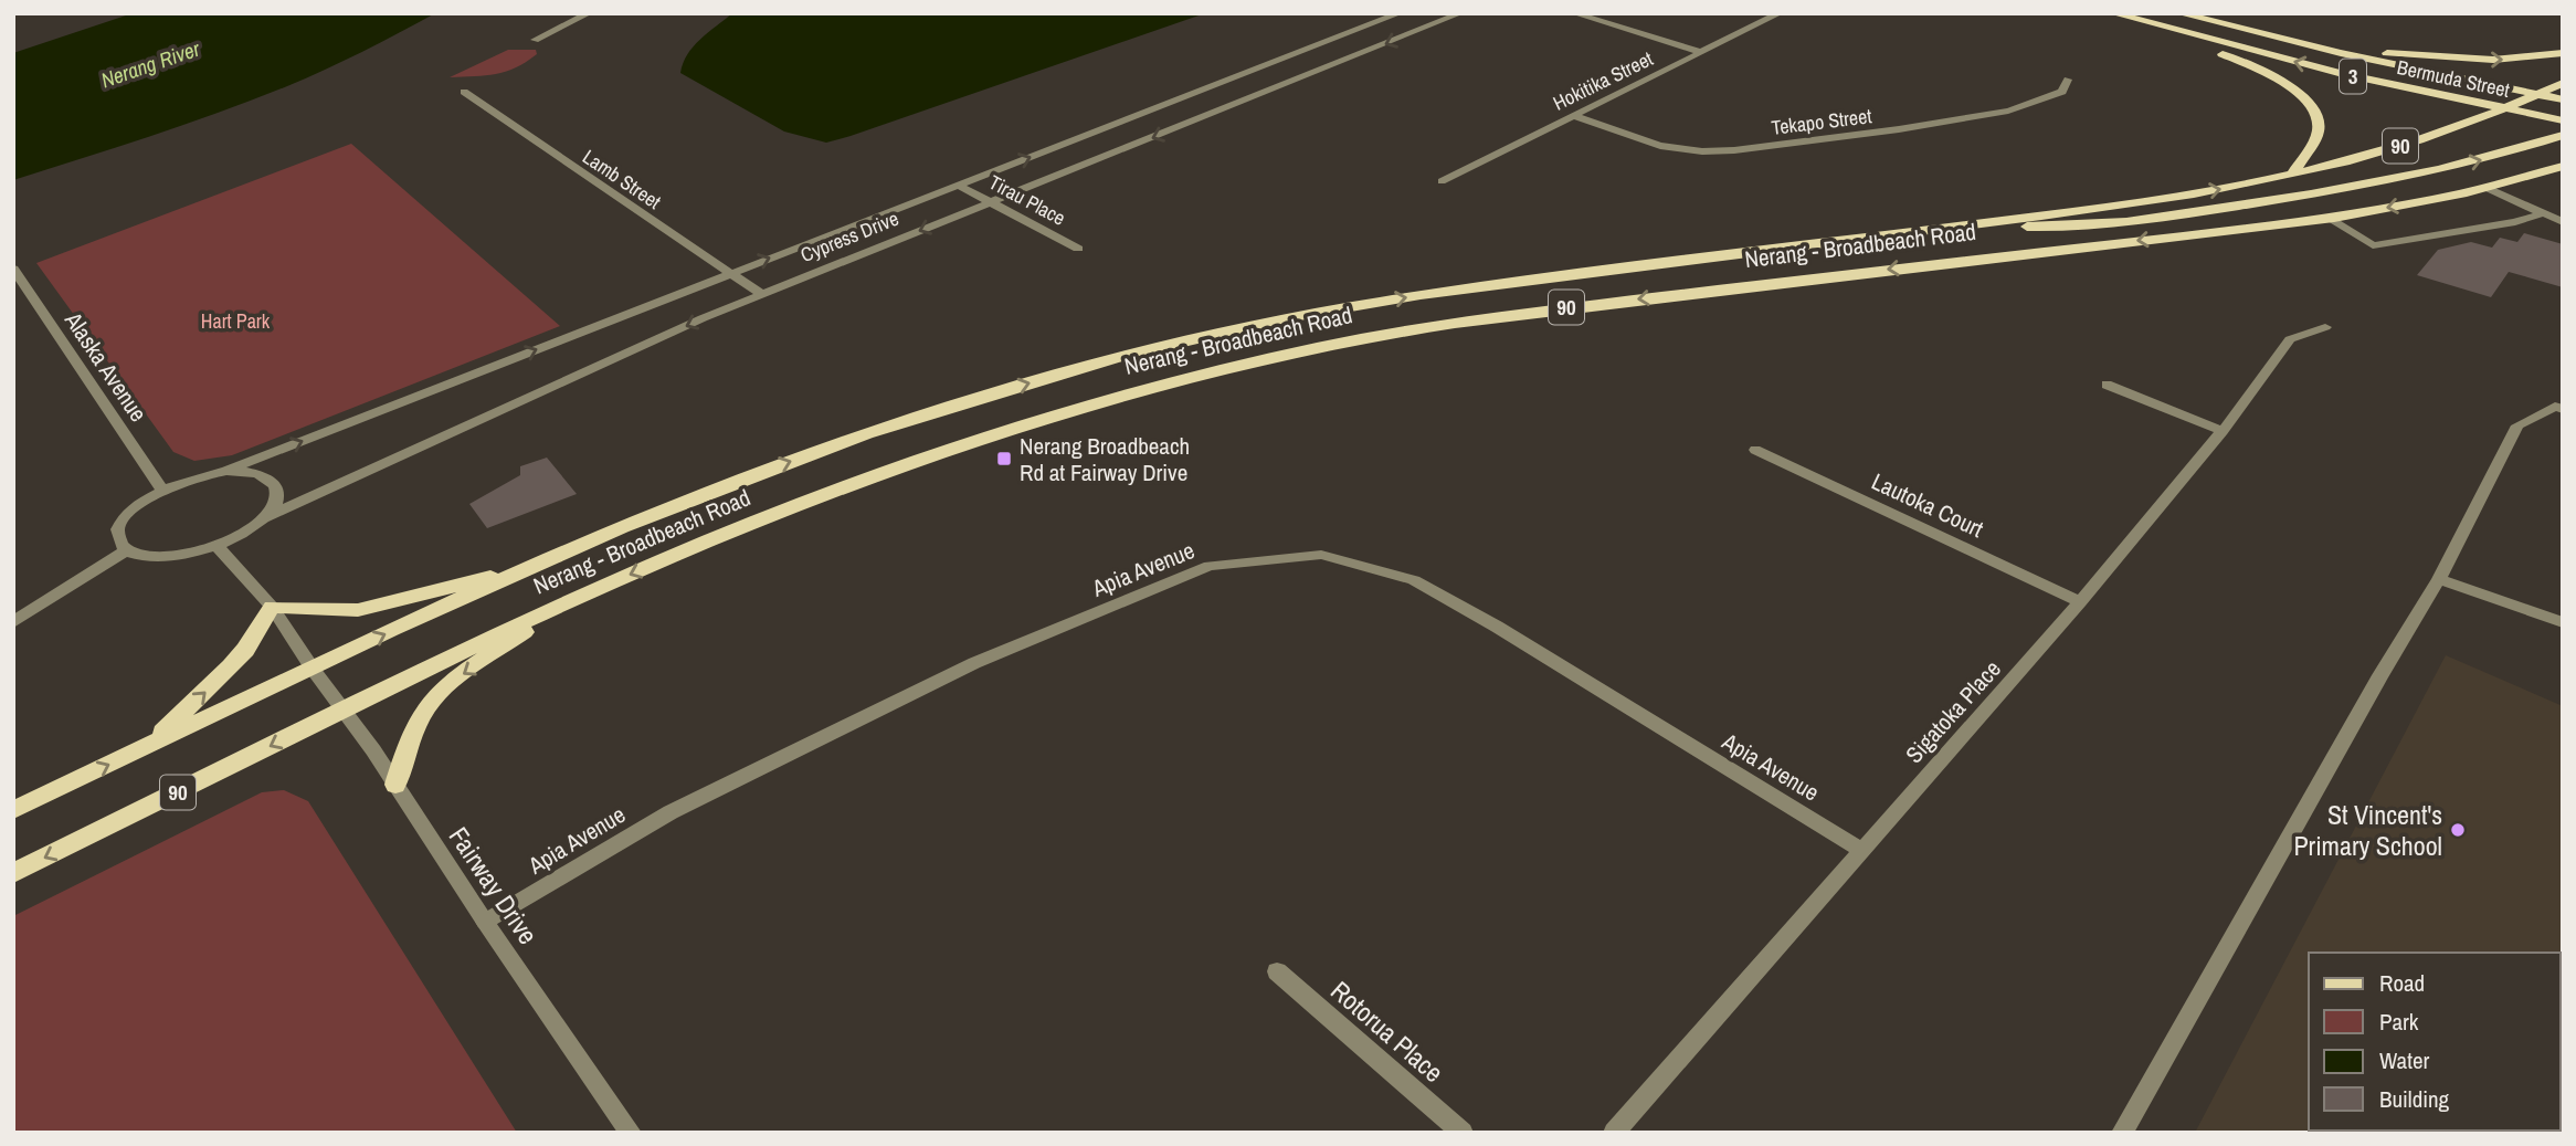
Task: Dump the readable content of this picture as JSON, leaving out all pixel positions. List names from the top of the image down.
{
  "streets": {
    "main road": [
      "3",
      "Bermuda Street",
      "90",
      "Nerang - Broadbeach Road"
    ],
    "street": [
      "Hokitika Street",
      "Tekapo Street",
      "Lamb Street",
      "Tirau Place",
      "Cypress Drive",
      "Alaska Avenue",
      "Lautoka Court",
      "Apia Avenue",
      "Sigatoka Place",
      "Fairway Drive",
      "Rotorua Place"
    ]
  },
  "crossings": [
    ["Bermuda Street", "90"],
    ["Hokitika Street", "Tekapo Street"],
    ["90", "Nerang - Broadbeach Road"],
    ["Lamb Street", "Cypress Drive"],
    ["Tirau Place", "Cypress Drive"],
    ["Nerang - Broadbeach Road", "Fairway Drive"],
    ["Lautoka Court", "Sigatoka Place"],
    ["Apia Avenue", "Sigatoka Place"],
    ["Apia Avenue", "Fairway Drive"]
  ],
  "water": ["Nerang River"],
  "parks": ["Hart Park"],
  "places": {
    "transit": ["Nerang Broadbeach Rd at Fairway Drive"],
    "other": ["St Vincent's Primary School"]
  },
  "legend": [
    "Road",
    "Park",
    "Water",
    "Building"
  ]
}
